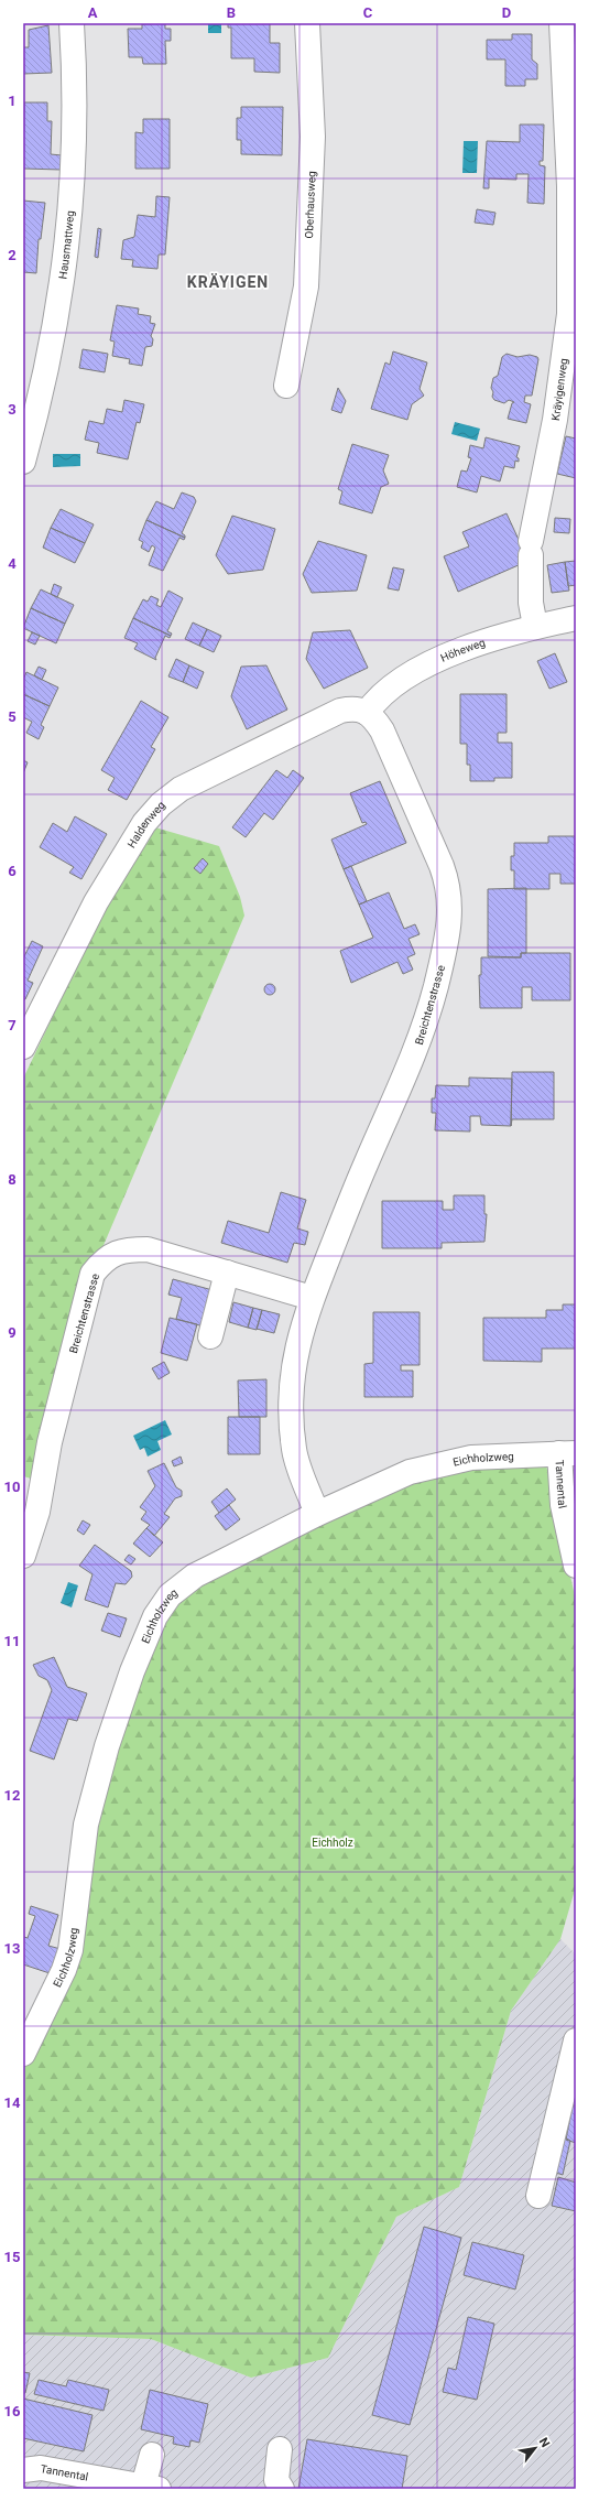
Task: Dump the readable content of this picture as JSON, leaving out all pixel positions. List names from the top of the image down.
{
  "streets": {
    "street": [
      "Oberhausweg",
      "Hausmattweg",
      "Kräyigenweg",
      "Höheweg",
      "Haldenweg",
      "Breichtenstrasse",
      "Eichholzweg",
      "Tannental"
    ]
  },
  "crossings": [
    ["Kräyigenweg", "Höheweg"],
    ["Höheweg", "Haldenweg"],
    ["Höheweg", "Breichtenstrasse"],
    ["Haldenweg", "Breichtenstrasse"],
    ["Breichtenstrasse", "Eichholzweg"],
    ["Eichholzweg", "Tannental"]
  ],
  "districts": ["KRÄYIGEN"],
  "parks": ["Eichholz"],
  "north": "top right",
  "grid": {
    "columns": [
      "A",
      "B",
      "C",
      "D"
    ],
    "rows": [
      "1",
      "2",
      "3",
      "4",
      "5",
      "6",
      "7",
      "8",
      "9",
      "10",
      "11",
      "12",
      "13",
      "14",
      "15",
      "16"
    ]
  }
}
